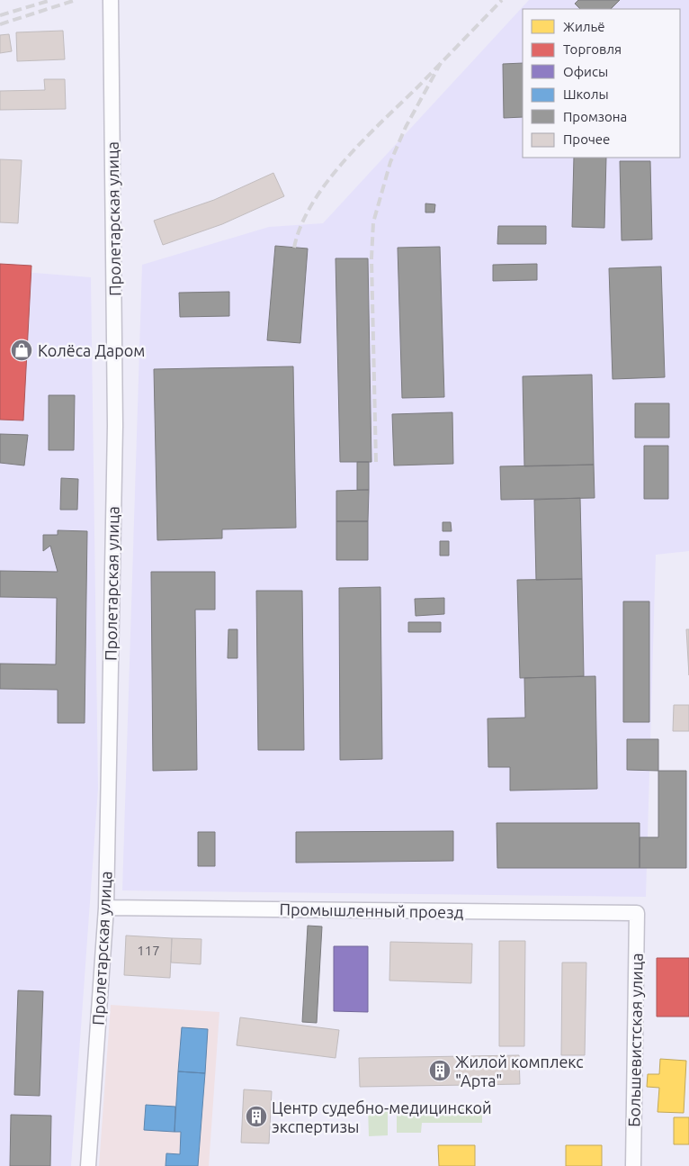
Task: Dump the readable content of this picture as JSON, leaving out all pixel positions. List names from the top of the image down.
{
  "streets": {
    "street": ["Пролетарская улица", "Промышленный проезд", "Большевистская улица"]
  },
  "crossings": [
    ["Пролетарская улица", "Промышленный проезд"],
    ["Промышленный проезд", "Большевистская улица"]
  ],
  "places": {
    "shop": ["Колёса Даром"],
    "building": ["Жилой комплекс \"Арта\"", "Центр судебно-медицинской экспертизы"]
  },
  "house_numbers": ["117"],
  "legend": [
    "Жильё",
    "Торговля",
    "Офисы",
    "Школы",
    "Промзона",
    "Прочее"
  ]
}
